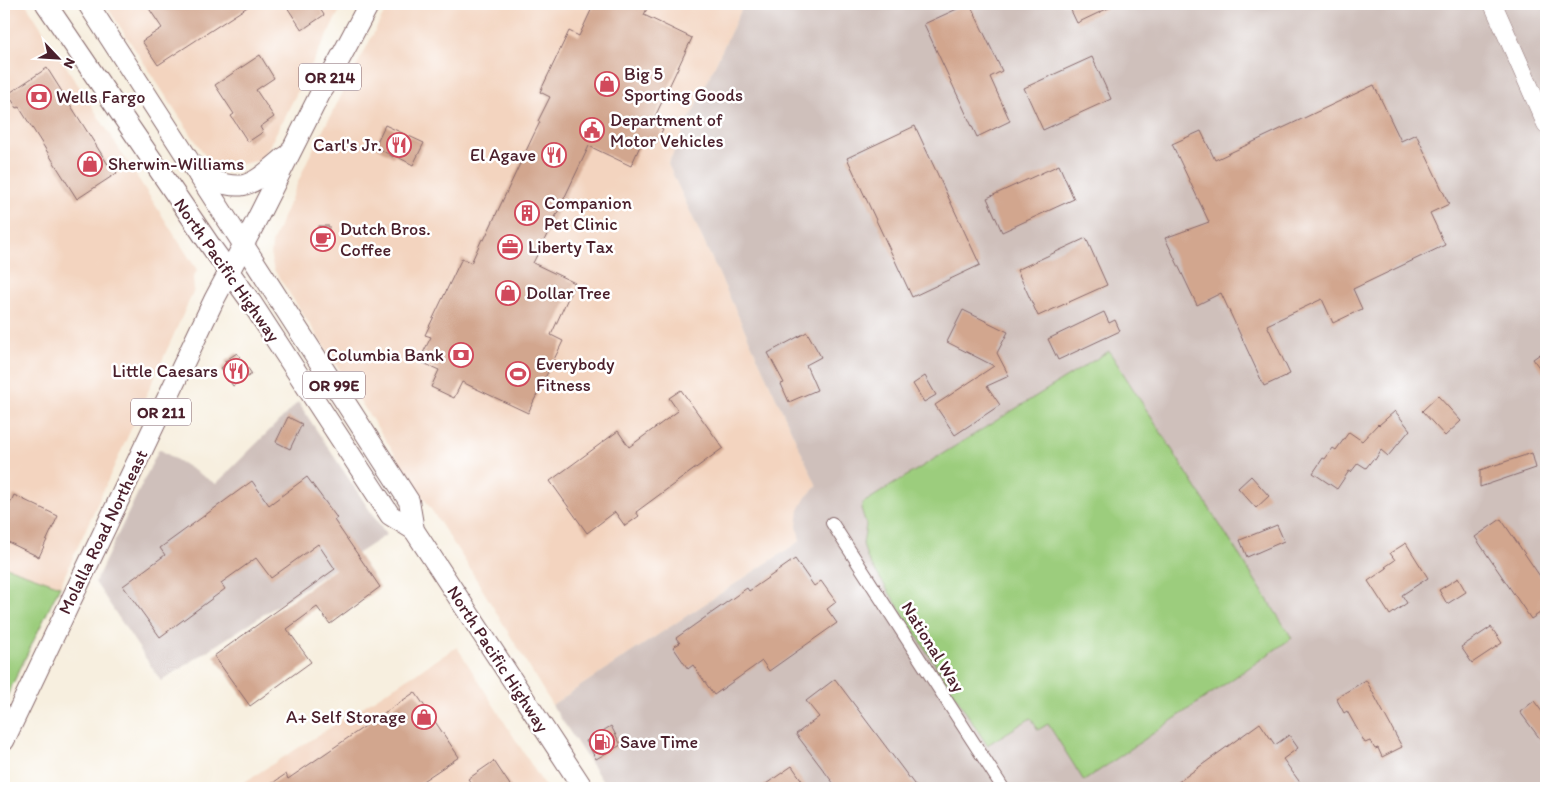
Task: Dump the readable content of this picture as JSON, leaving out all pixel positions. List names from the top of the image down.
{
  "streets": {
    "main road": [
      "OR 214",
      "North Pacific Highway",
      "OR 99E",
      "OR 211",
      "Molalla Road Northeast"
    ],
    "street": ["National Way"]
  },
  "crossings": [
    ["OR 214", "North Pacific Highway"],
    ["OR 214", "Molalla Road Northeast"],
    ["North Pacific Highway", "Molalla Road Northeast"]
  ],
  "places": {
    "shop": [
      "Big 5 Sporting Goods",
      "Sherwin-Williams",
      "Dollar Tree",
      "A+ Self Storage"
    ],
    "bank": ["Wells Fargo", "Columbia Bank"],
    "public building": ["Department of Motor Vehicles"],
    "restaurant": ["Carl's Jr.", "El Agave", "Little Caesars"],
    "building": ["Companion Pet Clinic"],
    "cafe": ["Dutch Bros. Coffee"],
    "office": ["Liberty Tax"],
    "sports": ["Everybody Fitness"],
    "fuel station": ["Save Time"]
  },
  "north": "bottom right"
}
